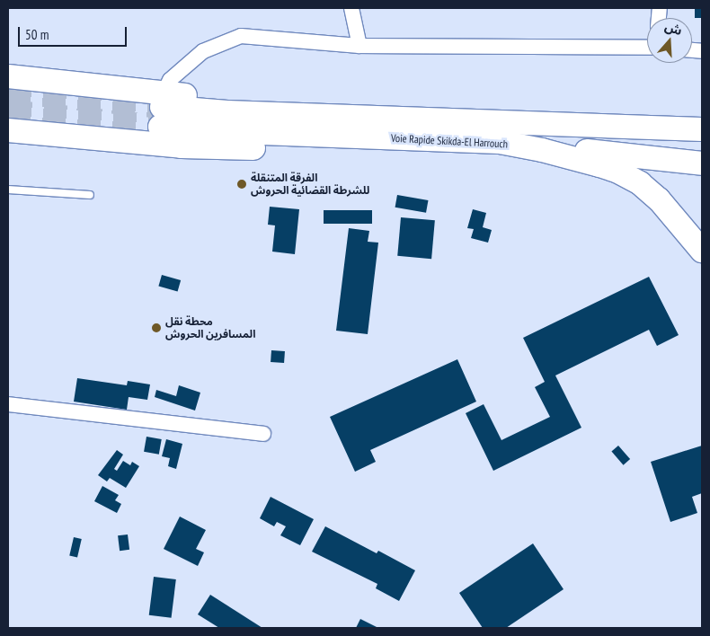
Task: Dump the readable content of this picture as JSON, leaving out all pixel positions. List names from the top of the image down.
{
  "streets": {
    "highway": ["Voie Rapide Skikda-El Harrouch"]
  },
  "places": ["الفرقة المتنقلة للشرطة القضائية الحروش", "محطة نقل المسافرين الحروش"],
  "scale_bar": "50 m",
  "north": "top"
}
